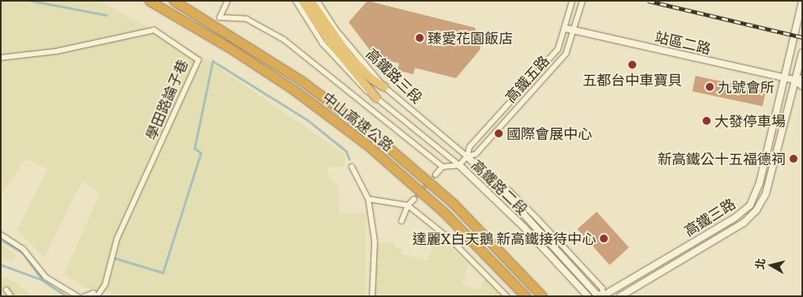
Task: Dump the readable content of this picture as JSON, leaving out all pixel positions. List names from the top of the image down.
{
  "streets": {
    "highway": ["中山高速公路"],
    "street": [
      "站區二路",
      "高鐵路三段",
      "高鐵五路",
      "學田路論子巷",
      "高鐵路二段",
      "高鐵三路"
    ]
  },
  "crossings": [
    ["站區二路", "高鐵五路"],
    ["站區二路", "高鐵三路"],
    ["高鐵路三段", "高鐵五路"],
    ["高鐵路三段", "高鐵路二段"],
    ["高鐵五路", "高鐵路二段"],
    ["高鐵路二段", "高鐵三路"]
  ],
  "places": [
    "臻愛花園飯店",
    "五都台中車寶貝",
    "九號會所",
    "大發停車場",
    "國際會展中心",
    "新高鐵公十五福德祠",
    "達麗X白天鵝 新高鐵接待中心"
  ],
  "north": "left"
}
